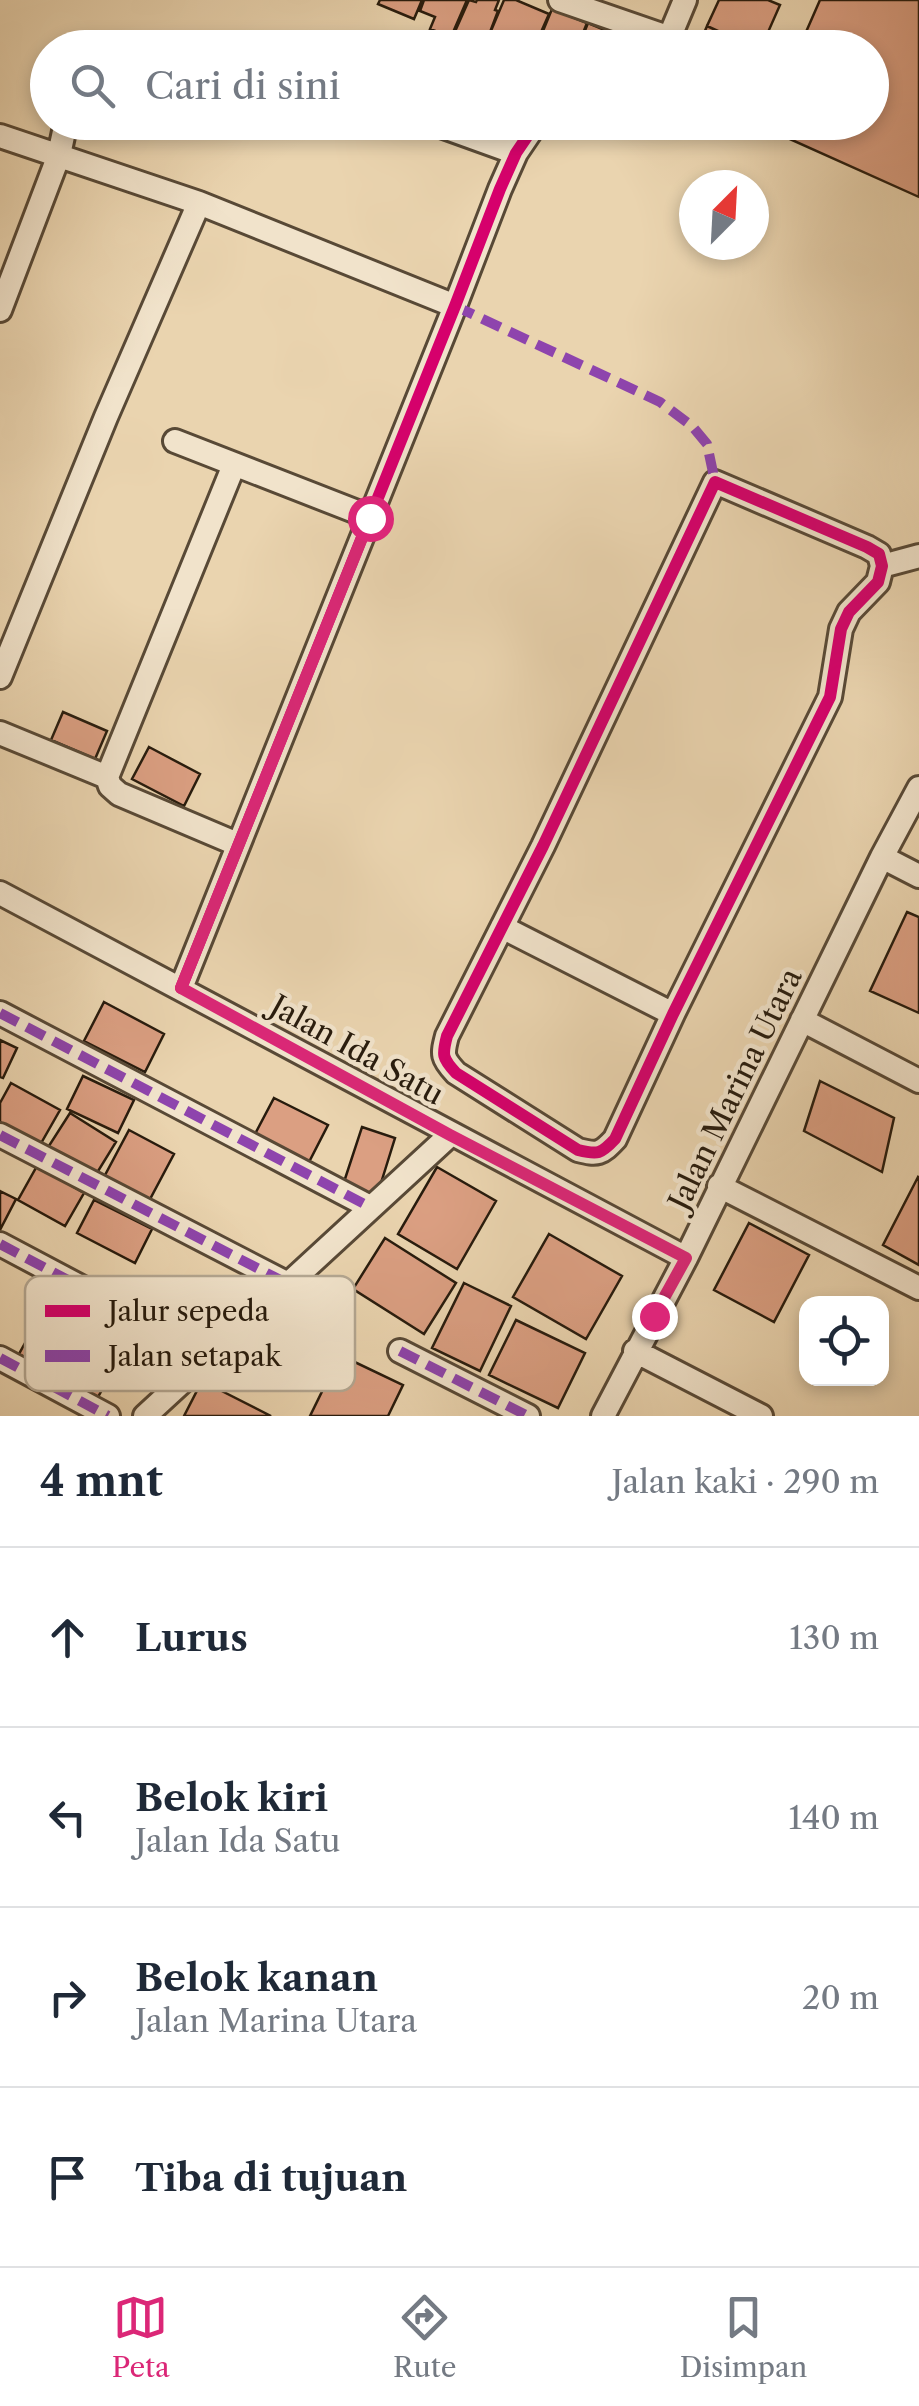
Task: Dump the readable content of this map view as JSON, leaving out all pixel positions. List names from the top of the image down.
{
  "streets": {
    "street": ["Jalan Ida Satu", "Jalan Marina Utara"]
  },
  "crossings": [
    ["Jalan Ida Satu", "Jalan Marina Utara"]
  ],
  "legend": ["Jalur sepeda", "Jalan setapak"],
  "north": "top right",
  "page": {
    "search": "Cari di sini",
    "heading": ["4 mnt", "Jalan kaki · 290 m"],
    "list": [
      ["Lurus", "130 m"],
      ["Belok kiri", "Jalan Ida Satu", "140 m"],
      ["Belok kanan", "Jalan Marina Utara", "20 m"],
      "Tiba di tujuan"
    ],
    "nav": ["Peta", "Rute", "Disimpan"]
  }
}
